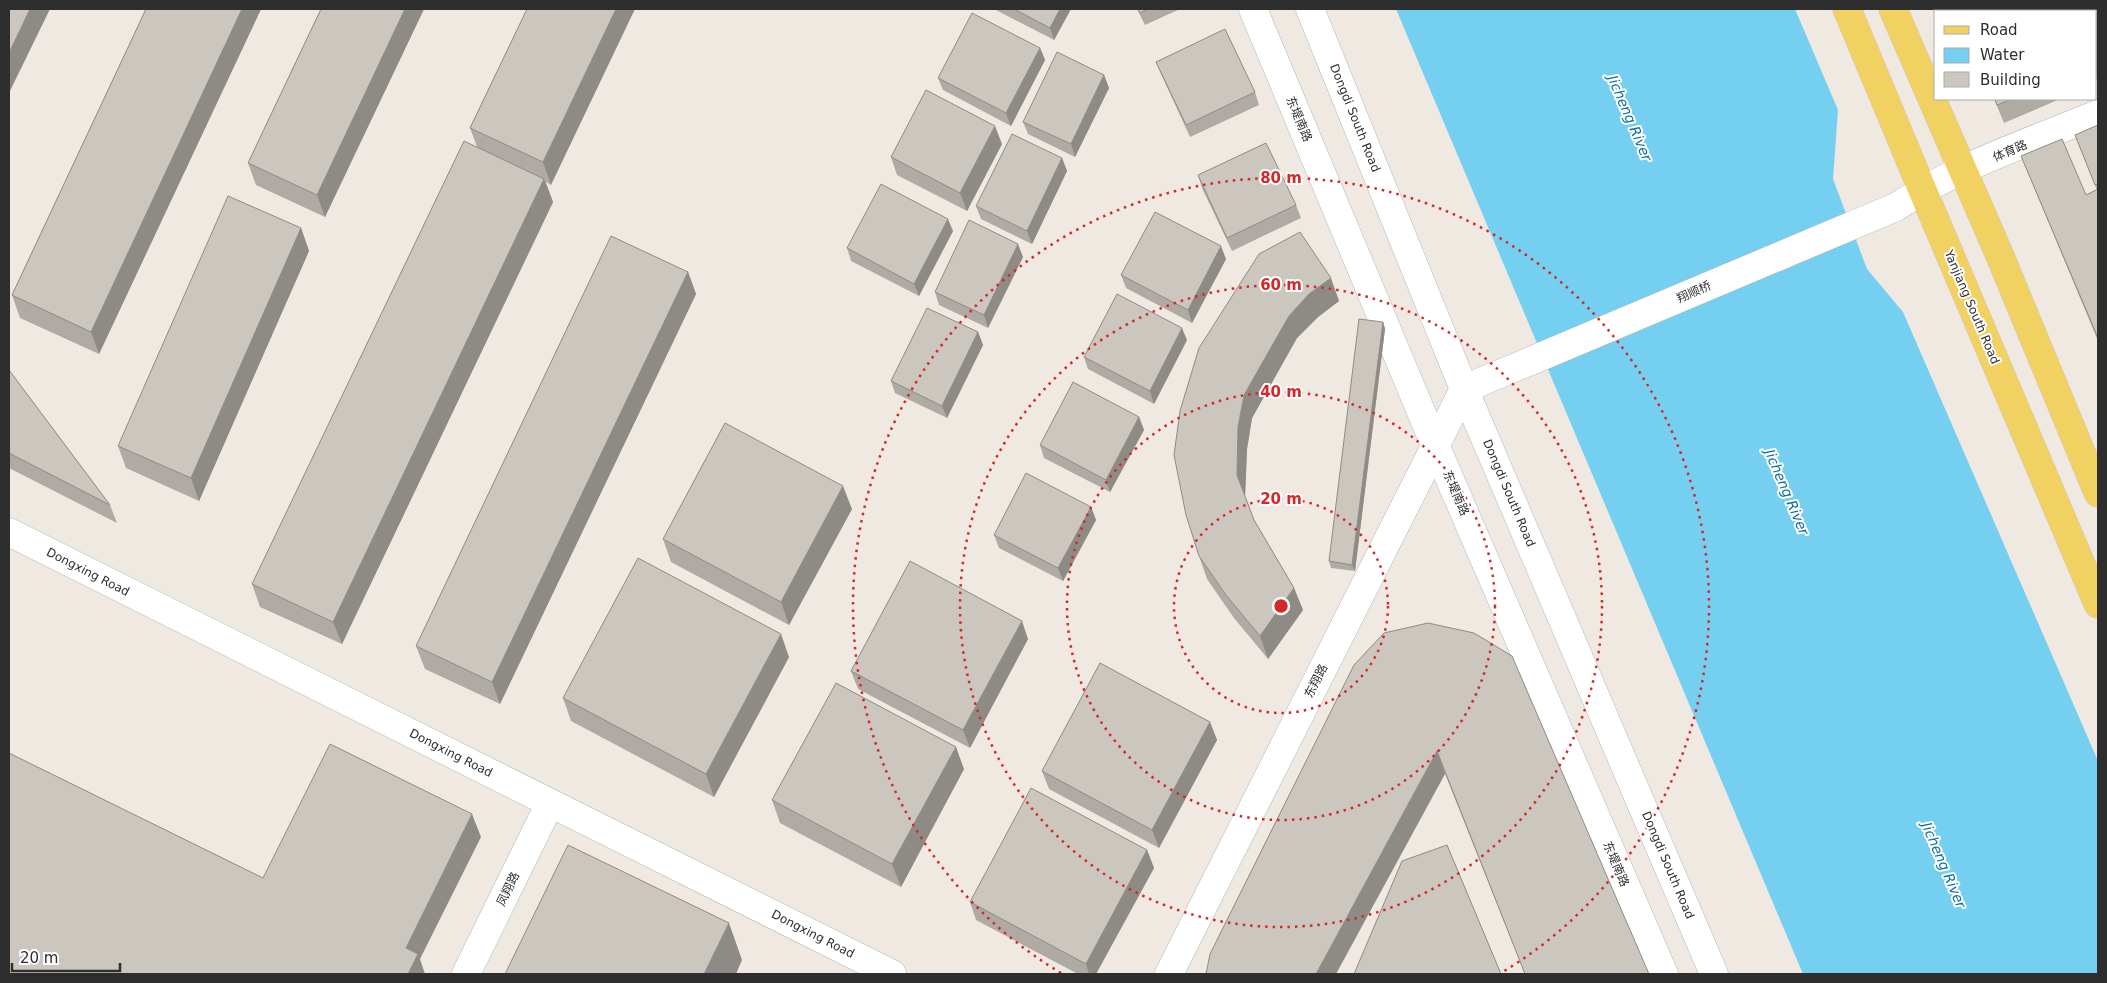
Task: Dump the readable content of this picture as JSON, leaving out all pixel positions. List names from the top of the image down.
{
  "streets": {
    "main road": ["Yanjiang South Road"],
    "street": [
      "Dongdi South Road",
      "东堤南路",
      "体育路",
      "翔顺桥",
      "Dongxing Road",
      "东翔路",
      "凤翔路"
    ]
  },
  "crossings": [
    ["Dongdi South Road", "翔顺桥"],
    ["Dongdi South Road", "东翔路"],
    ["东堤南路", "东翔路"],
    ["体育路", "翔顺桥"],
    ["体育路", "Yanjiang South Road"],
    ["翔顺桥", "Yanjiang South Road"],
    ["翔顺桥", "东翔路"],
    ["Dongxing Road", "凤翔路"]
  ],
  "water": ["Jicheng River"],
  "legend": ["Road", "Water", "Building"],
  "scale_bar": "20 m",
  "rings": [
    "80 m",
    "60 m",
    "40 m",
    "20 m"
  ]
}
